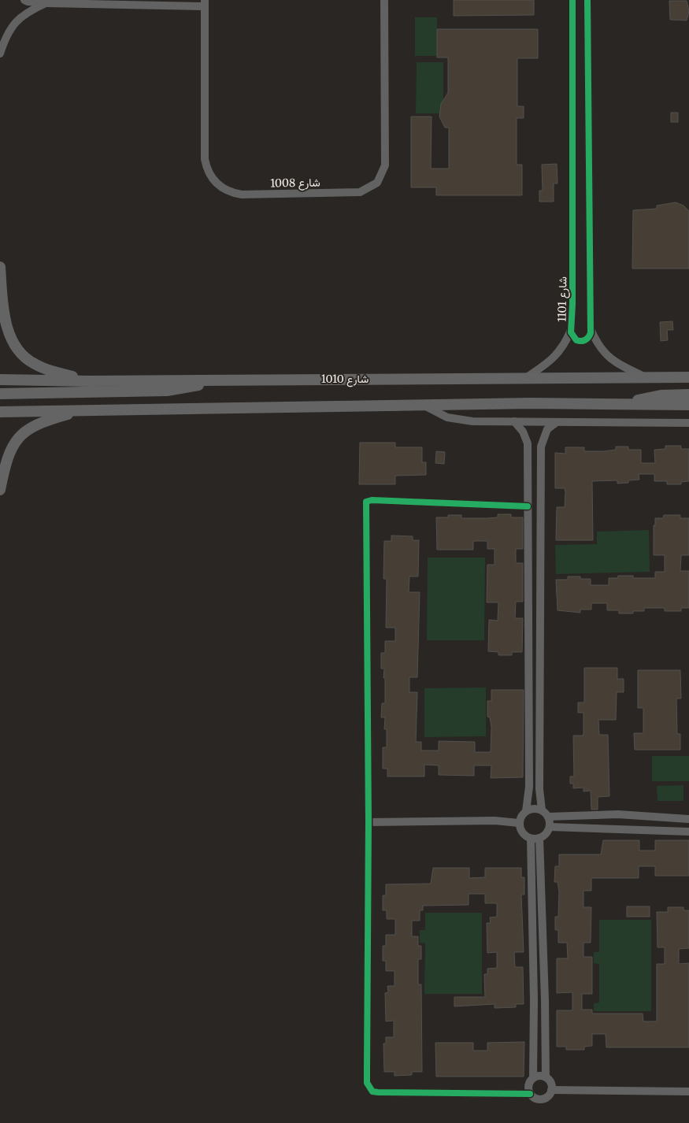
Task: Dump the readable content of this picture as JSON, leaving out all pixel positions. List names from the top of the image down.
{
  "streets": {
    "street": ["شارع 1008", "شارع 1101", "شارع 1010"]
  },
  "crossings": [
    ["شارع 1101", "شارع 1010"]
  ]
}
